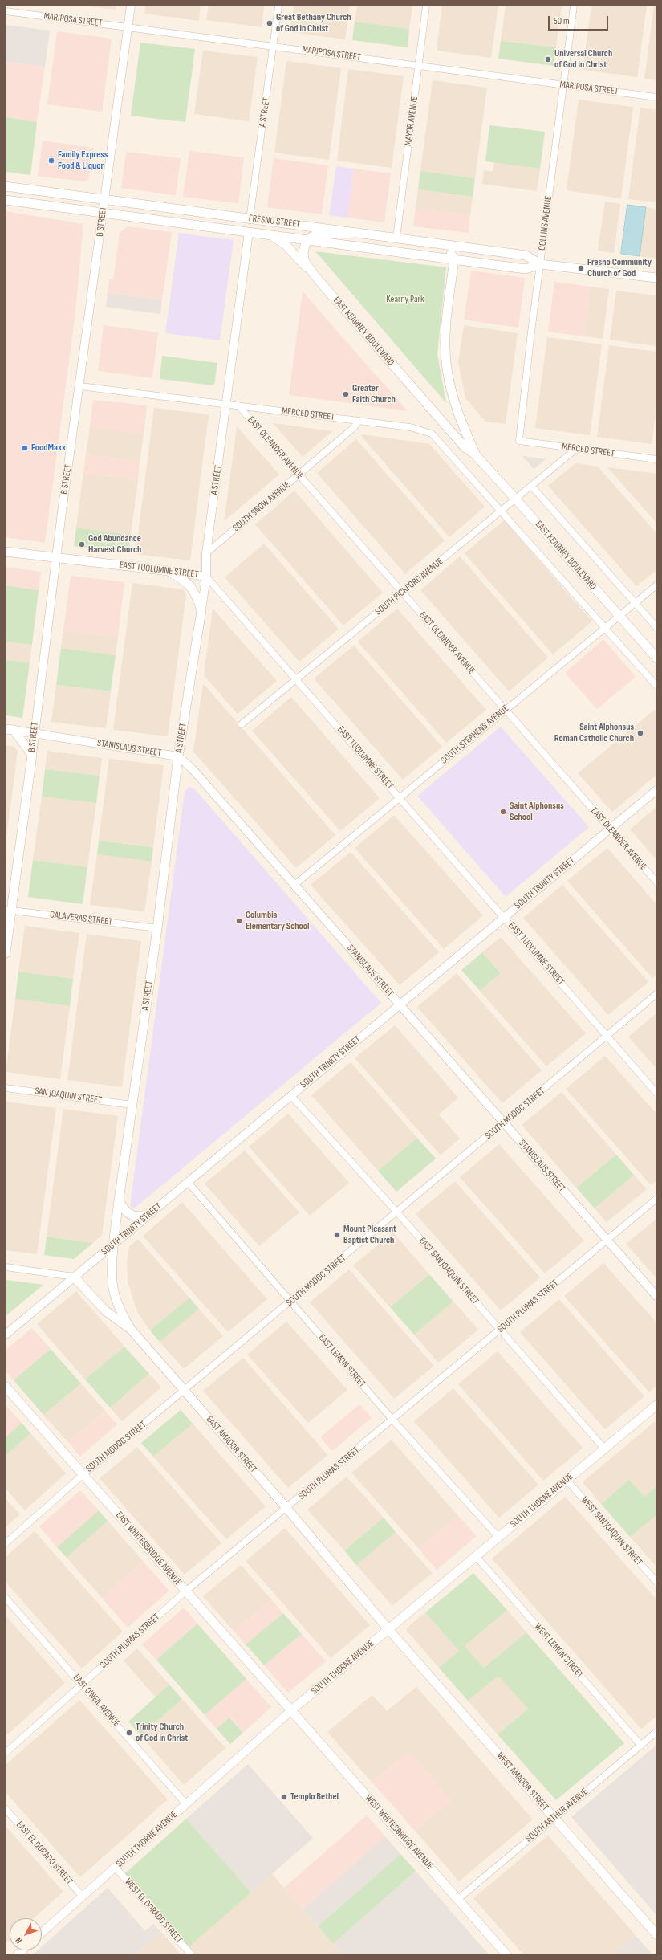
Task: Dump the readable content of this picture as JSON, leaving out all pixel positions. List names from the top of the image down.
{
  "streets": {
    "main road": [
      "A STREET",
      "B STREET",
      "FRESNO STREET",
      "EAST KEARNEY BOULEVARD",
      "EAST TUOLUMNE STREET",
      "EAST AMADOR STREET",
      "SOUTH THORNE AVENUE",
      "EAST WHITESBRIDGE AVENUE",
      "WEST AMADOR STREET",
      "WEST WHITESBRIDGE AVENUE"
    ],
    "street": [
      "MARIPOSA STREET",
      "MAYOR AVENUE",
      "COLLINS AVENUE",
      "MERCED STREET",
      "EAST OLEANDER AVENUE",
      "SOUTH SNOW AVENUE",
      "SOUTH PICKFORD AVENUE",
      "SOUTH STEPHENS AVENUE",
      "STANISLAUS STREET",
      "SOUTH TRINITY STREET",
      "CALAVERAS STREET",
      "SAN JOAQUIN STREET",
      "SOUTH MODOC STREET",
      "EAST SAN JOAQUIN STREET",
      "SOUTH PLUMAS STREET",
      "EAST LEMON STREET",
      "WEST SAN JOAQUIN STREET",
      "WEST LEMON STREET",
      "EAST O'NEIL AVENUE",
      "SOUTH ARTHUR AVENUE",
      "EAST EL DORADO STREET",
      "WEST EL DORADO STREET"
    ]
  },
  "crossings": [
    ["MARIPOSA STREET", "A STREET"],
    ["MARIPOSA STREET", "MAYOR AVENUE"],
    ["MARIPOSA STREET", "B STREET"],
    ["MARIPOSA STREET", "COLLINS AVENUE"],
    ["A STREET", "FRESNO STREET"],
    ["A STREET", "MERCED STREET"],
    ["A STREET", "SOUTH SNOW AVENUE"],
    ["A STREET", "EAST TUOLUMNE STREET"],
    ["A STREET", "STANISLAUS STREET"],
    ["A STREET", "SOUTH TRINITY STREET"],
    ["A STREET", "CALAVERAS STREET"],
    ["A STREET", "SAN JOAQUIN STREET"],
    ["A STREET", "EAST AMADOR STREET"],
    ["MAYOR AVENUE", "FRESNO STREET"],
    ["B STREET", "FRESNO STREET"],
    ["B STREET", "MERCED STREET"],
    ["B STREET", "EAST TUOLUMNE STREET"],
    ["B STREET", "STANISLAUS STREET"],
    ["B STREET", "CALAVERAS STREET"],
    ["FRESNO STREET", "COLLINS AVENUE"],
    ["FRESNO STREET", "EAST KEARNEY BOULEVARD"],
    ["COLLINS AVENUE", "MERCED STREET"],
    ["EAST KEARNEY BOULEVARD", "MERCED STREET"],
    ["EAST KEARNEY BOULEVARD", "SOUTH PICKFORD AVENUE"],
    ["EAST KEARNEY BOULEVARD", "SOUTH STEPHENS AVENUE"],
    ["MERCED STREET", "EAST OLEANDER AVENUE"],
    ["MERCED STREET", "SOUTH SNOW AVENUE"],
    ["MERCED STREET", "SOUTH PICKFORD AVENUE"],
    ["EAST OLEANDER AVENUE", "SOUTH SNOW AVENUE"],
    ["EAST OLEANDER AVENUE", "SOUTH PICKFORD AVENUE"],
    ["EAST OLEANDER AVENUE", "SOUTH STEPHENS AVENUE"],
    ["EAST OLEANDER AVENUE", "SOUTH TRINITY STREET"],
    ["EAST TUOLUMNE STREET", "SOUTH PICKFORD AVENUE"],
    ["EAST TUOLUMNE STREET", "SOUTH STEPHENS AVENUE"],
    ["EAST TUOLUMNE STREET", "SOUTH TRINITY STREET"],
    ["EAST TUOLUMNE STREET", "SOUTH MODOC STREET"],
    ["SOUTH STEPHENS AVENUE", "STANISLAUS STREET"],
    ["STANISLAUS STREET", "SOUTH TRINITY STREET"],
    ["STANISLAUS STREET", "SOUTH MODOC STREET"],
    ["STANISLAUS STREET", "SOUTH PLUMAS STREET"],
    ["SOUTH TRINITY STREET", "EAST SAN JOAQUIN STREET"],
    ["SOUTH TRINITY STREET", "EAST LEMON STREET"],
    ["SOUTH TRINITY STREET", "EAST AMADOR STREET"],
    ["SOUTH MODOC STREET", "EAST SAN JOAQUIN STREET"],
    ["SOUTH MODOC STREET", "EAST LEMON STREET"],
    ["SOUTH MODOC STREET", "EAST AMADOR STREET"],
    ["SOUTH MODOC STREET", "EAST WHITESBRIDGE AVENUE"],
    ["EAST SAN JOAQUIN STREET", "SOUTH PLUMAS STREET"],
    ["EAST SAN JOAQUIN STREET", "SOUTH THORNE AVENUE"],
    ["SOUTH PLUMAS STREET", "EAST LEMON STREET"],
    ["SOUTH PLUMAS STREET", "EAST AMADOR STREET"],
    ["SOUTH PLUMAS STREET", "EAST WHITESBRIDGE AVENUE"],
    ["SOUTH PLUMAS STREET", "EAST O'NEIL AVENUE"],
    ["EAST LEMON STREET", "SOUTH THORNE AVENUE"],
    ["EAST AMADOR STREET", "SOUTH THORNE AVENUE"],
    ["EAST AMADOR STREET", "WEST AMADOR STREET"],
    ["SOUTH THORNE AVENUE", "WEST SAN JOAQUIN STREET"],
    ["SOUTH THORNE AVENUE", "EAST WHITESBRIDGE AVENUE"],
    ["SOUTH THORNE AVENUE", "WEST LEMON STREET"],
    ["SOUTH THORNE AVENUE", "EAST O'NEIL AVENUE"],
    ["SOUTH THORNE AVENUE", "WEST AMADOR STREET"],
    ["SOUTH THORNE AVENUE", "WEST WHITESBRIDGE AVENUE"],
    ["SOUTH THORNE AVENUE", "EAST EL DORADO STREET"],
    ["SOUTH THORNE AVENUE", "WEST EL DORADO STREET"],
    ["EAST WHITESBRIDGE AVENUE", "WEST WHITESBRIDGE AVENUE"],
    ["WEST LEMON STREET", "SOUTH ARTHUR AVENUE"],
    ["WEST AMADOR STREET", "SOUTH ARTHUR AVENUE"],
    ["SOUTH ARTHUR AVENUE", "WEST WHITESBRIDGE AVENUE"]
  ],
  "parks": ["Kearny Park"],
  "places": [
    "Great Bethany Church of God in Christ",
    "Universal Church of God in Christ",
    "Family Express Food & Liquor",
    "Fresno Community Church of God",
    "Greater Faith Church",
    "FoodMaxx",
    "God Abundance Harvest Church",
    "Saint Alphonsus Roman Catholic Church",
    "Saint Alphonsus School",
    "Columbia Elementary School",
    "Mount Pleasant Baptist Church",
    "Trinity Church of God in Christ",
    "Templo Bethel"
  ],
  "scale_bar": "50 m",
  "north": "bottom left"
}
